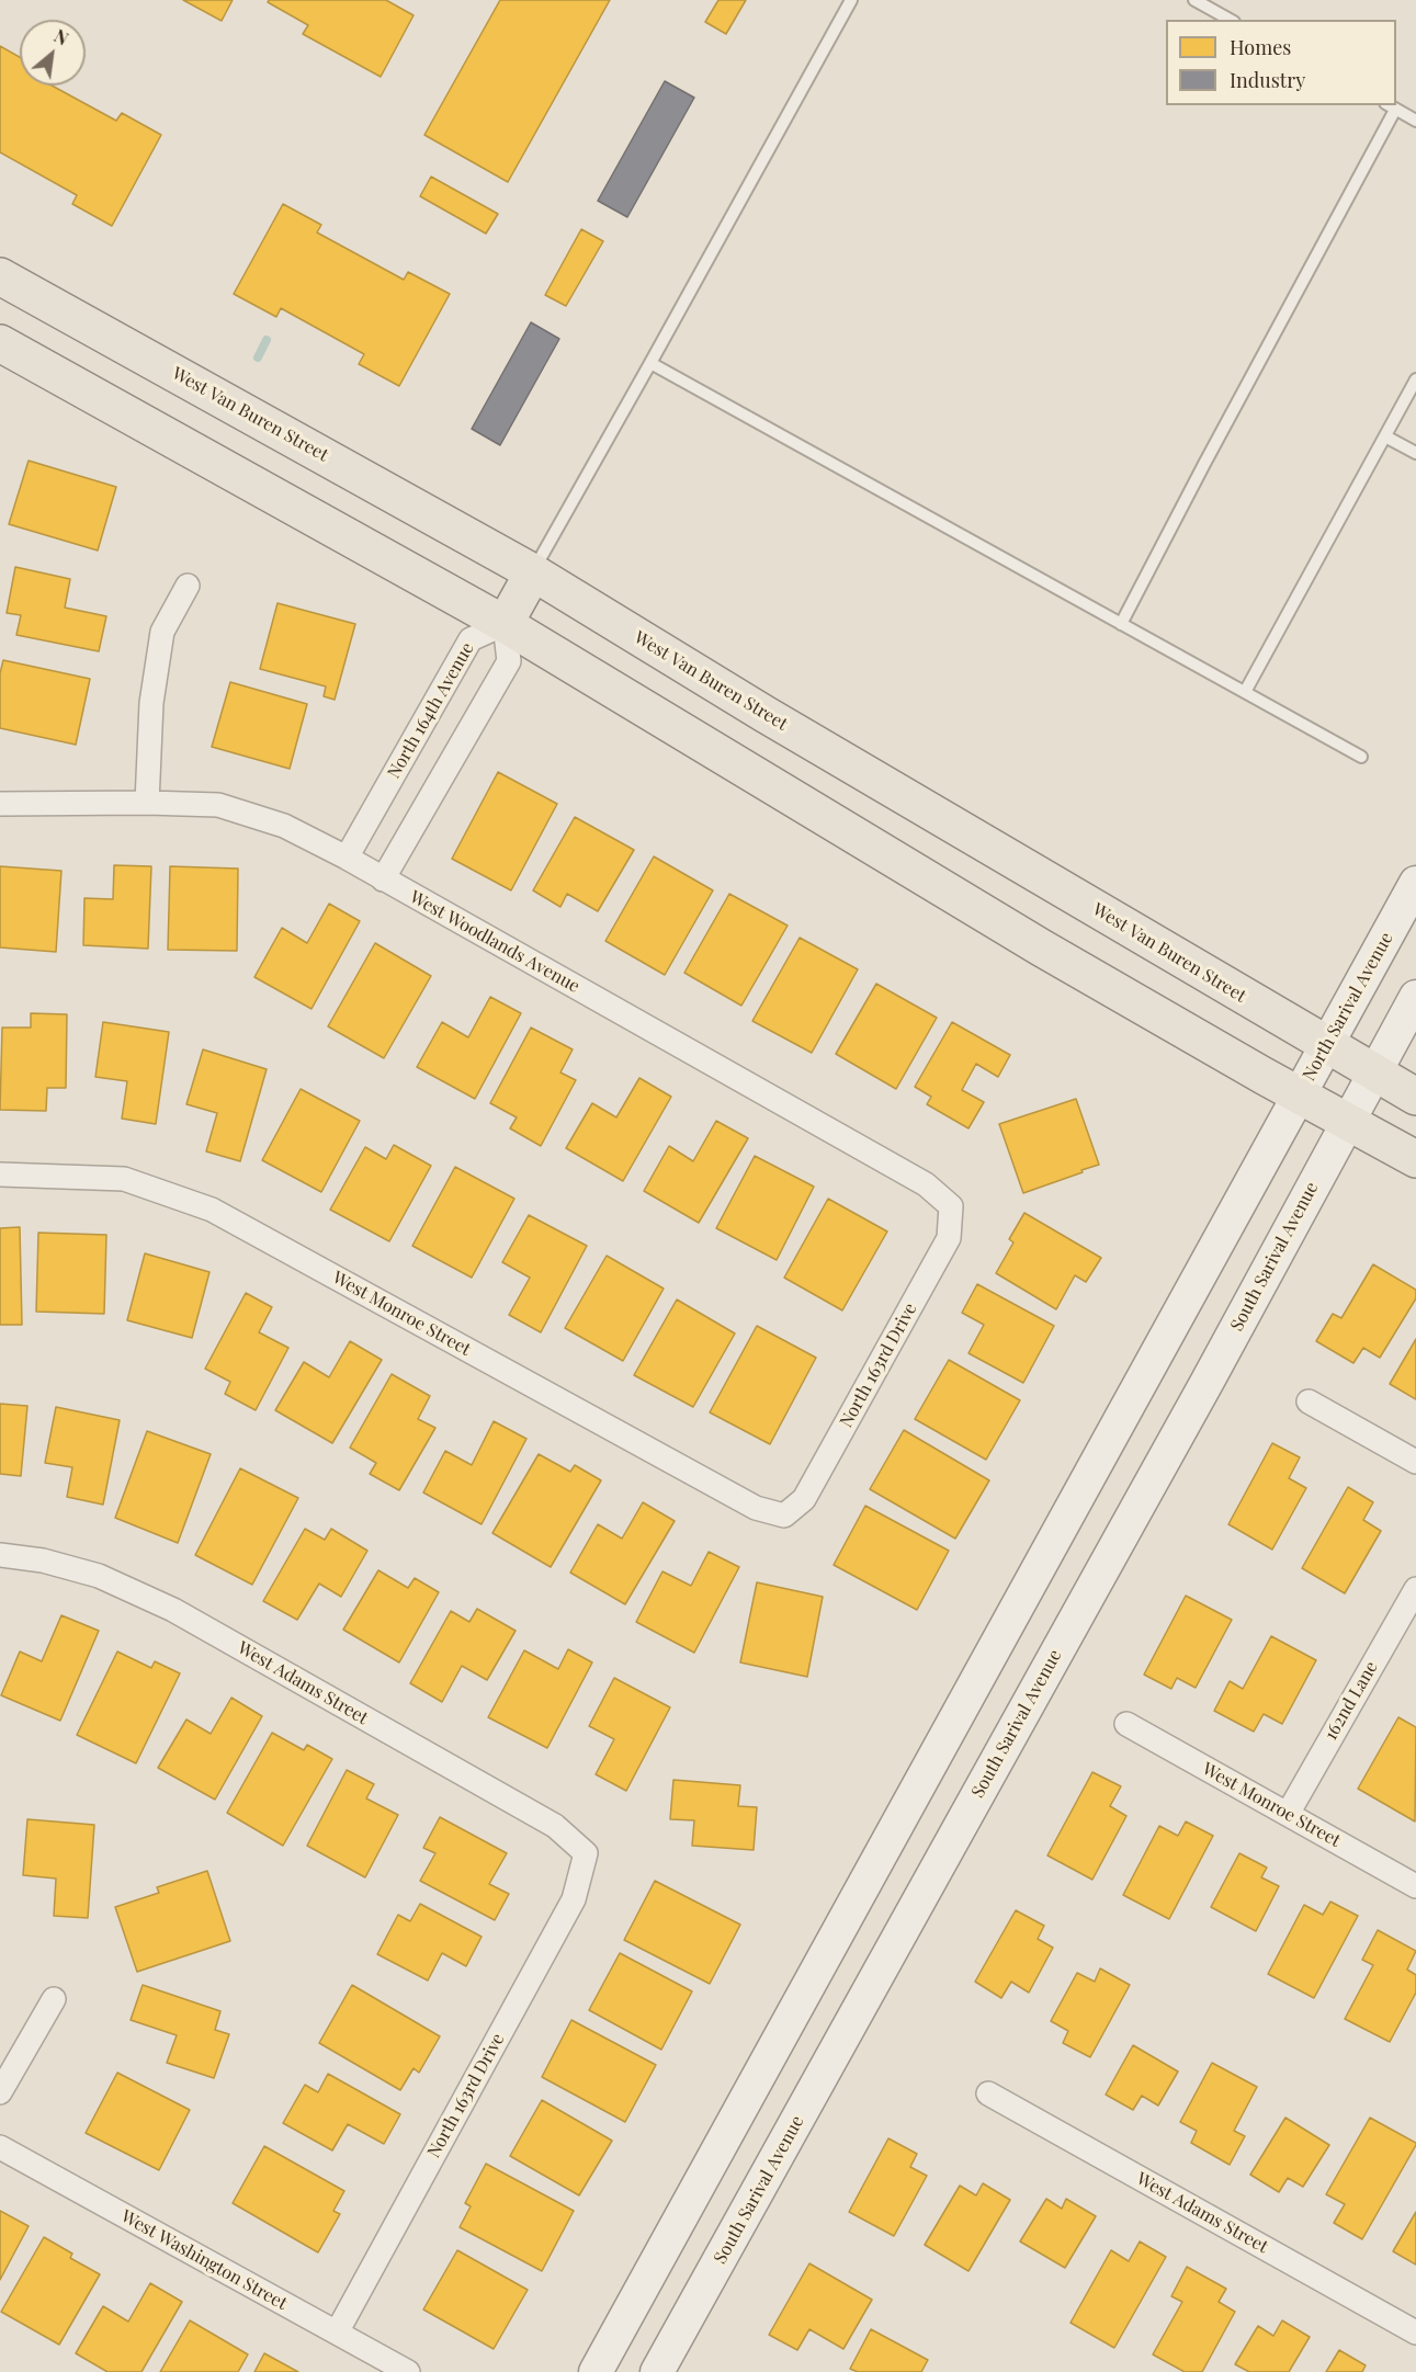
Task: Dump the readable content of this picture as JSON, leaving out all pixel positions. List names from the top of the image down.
{
  "streets": {
    "main road": ["West Van Buren Street", "North Sarival Avenue", "South Sarival Avenue"],
    "street": [
      "North 164th Avenue",
      "West Woodlands Avenue",
      "West Monroe Street",
      "North 163rd Drive",
      "West Adams Street",
      "162nd Lane",
      "West Washington Street"
    ]
  },
  "crossings": [
    ["West Van Buren Street", "North Sarival Avenue"],
    ["West Van Buren Street", "South Sarival Avenue"],
    ["North 164th Avenue", "West Woodlands Avenue"],
    ["West Woodlands Avenue", "North 163rd Drive"],
    ["West Monroe Street", "North 163rd Drive"],
    ["West Monroe Street", "162nd Lane"],
    ["North 163rd Drive", "West Adams Street"],
    ["North 163rd Drive", "West Washington Street"]
  ],
  "legend": ["Homes", "Industry"],
  "north": "top right"
}
